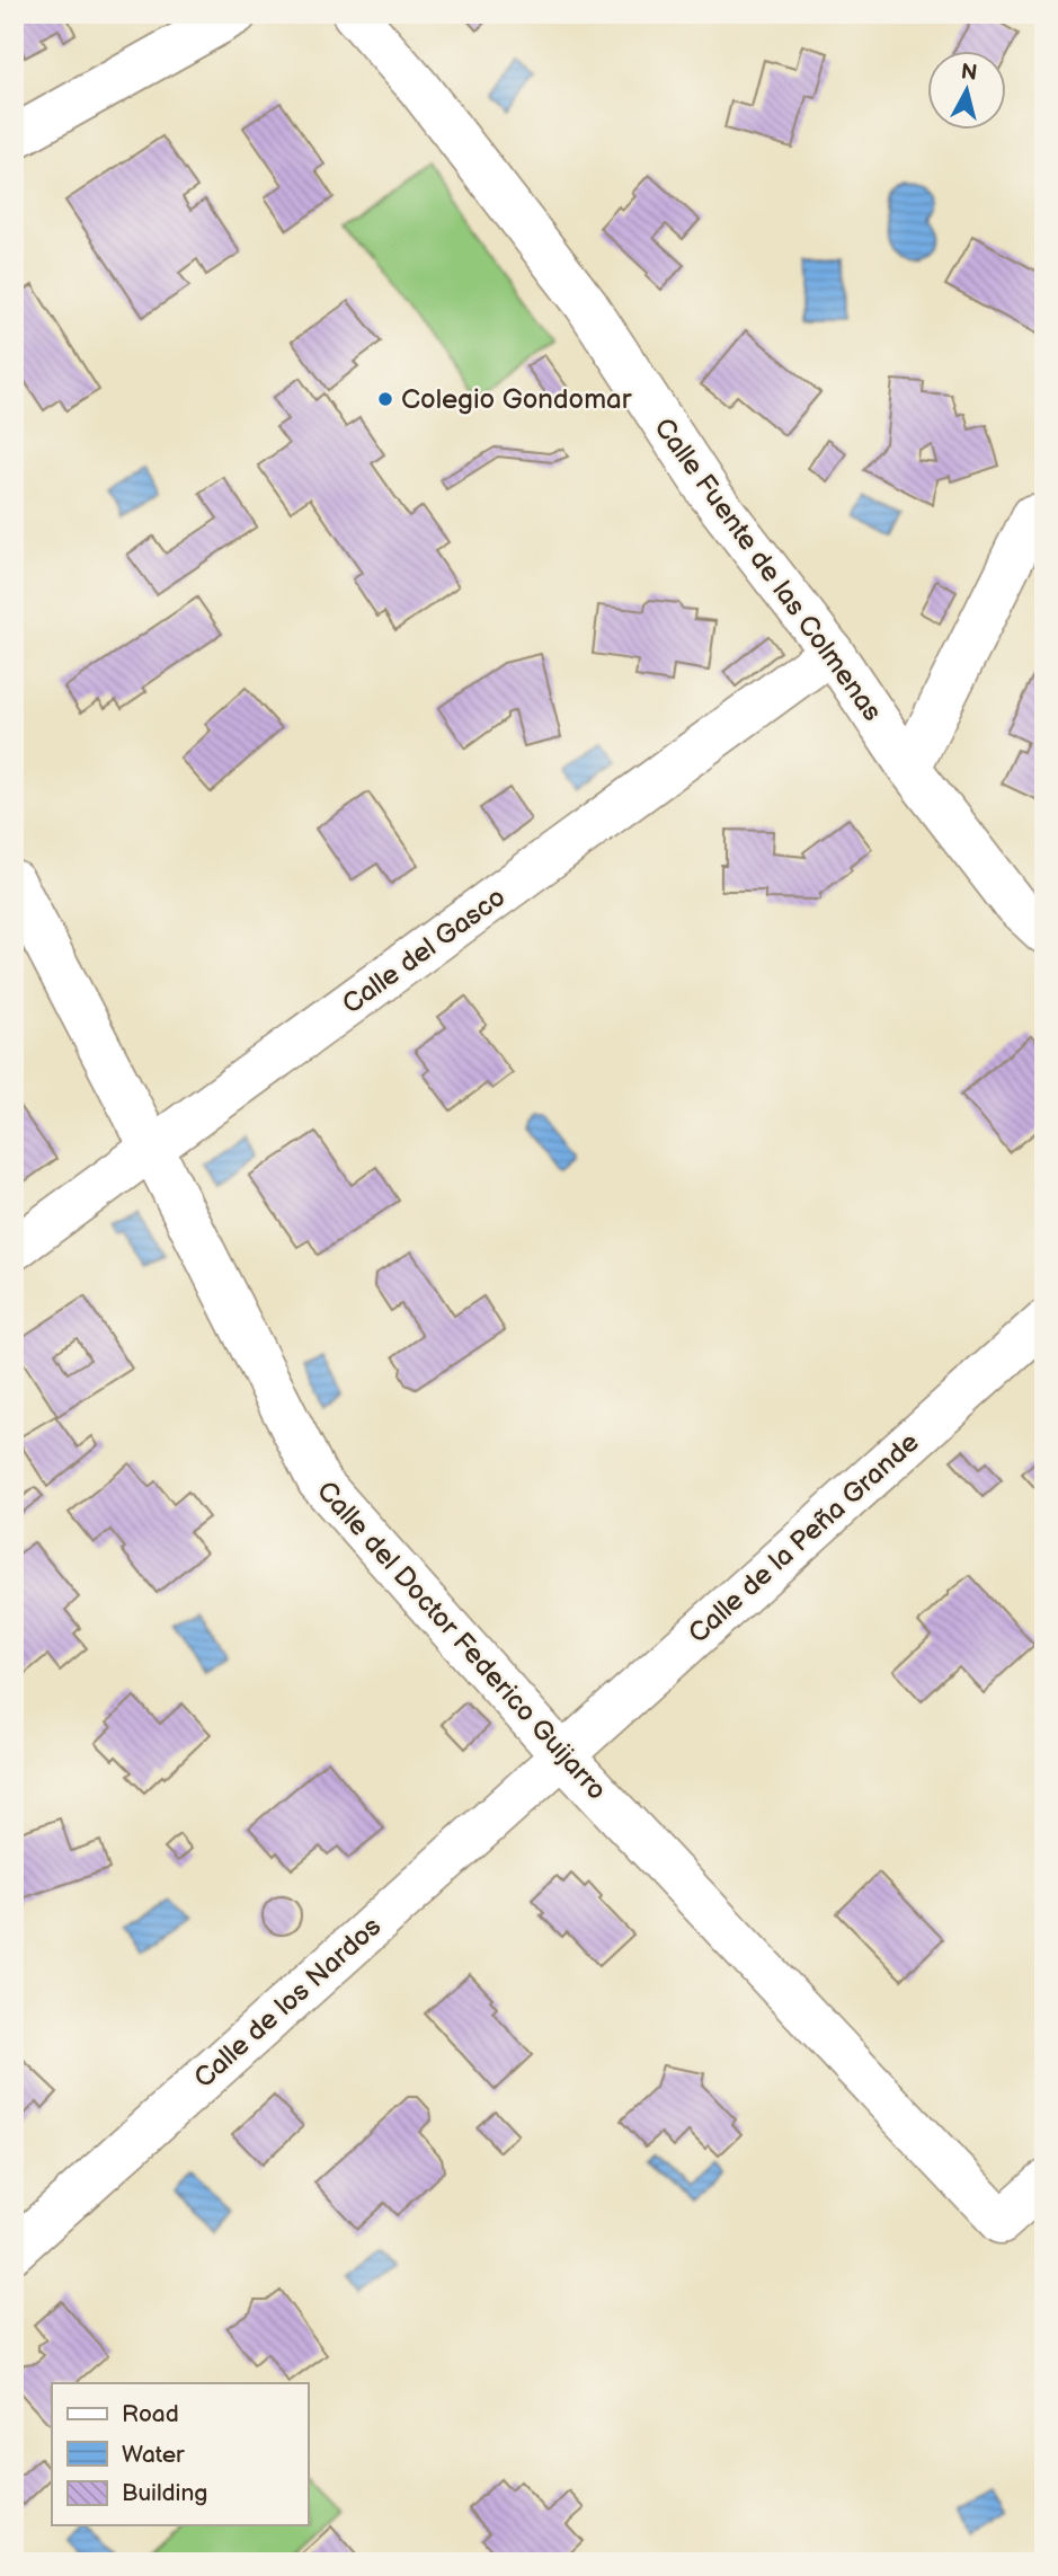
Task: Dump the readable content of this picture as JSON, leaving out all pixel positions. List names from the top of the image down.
{
  "streets": {
    "street": [
      "Calle Fuente de las Colmenas",
      "Calle del Gasco",
      "Calle de la Peña Grande",
      "Calle del Doctor Federico Guijarro",
      "Calle de los Nardos"
    ]
  },
  "crossings": [
    ["Calle Fuente de las Colmenas", "Calle del Gasco"],
    ["Calle del Gasco", "Calle del Doctor Federico Guijarro"],
    ["Calle de la Peña Grande", "Calle del Doctor Federico Guijarro"],
    ["Calle de la Peña Grande", "Calle de los Nardos"],
    ["Calle del Doctor Federico Guijarro", "Calle de los Nardos"]
  ],
  "places": ["Colegio Gondomar"],
  "legend": ["Road", "Water", "Building"],
  "north": "top"
}
